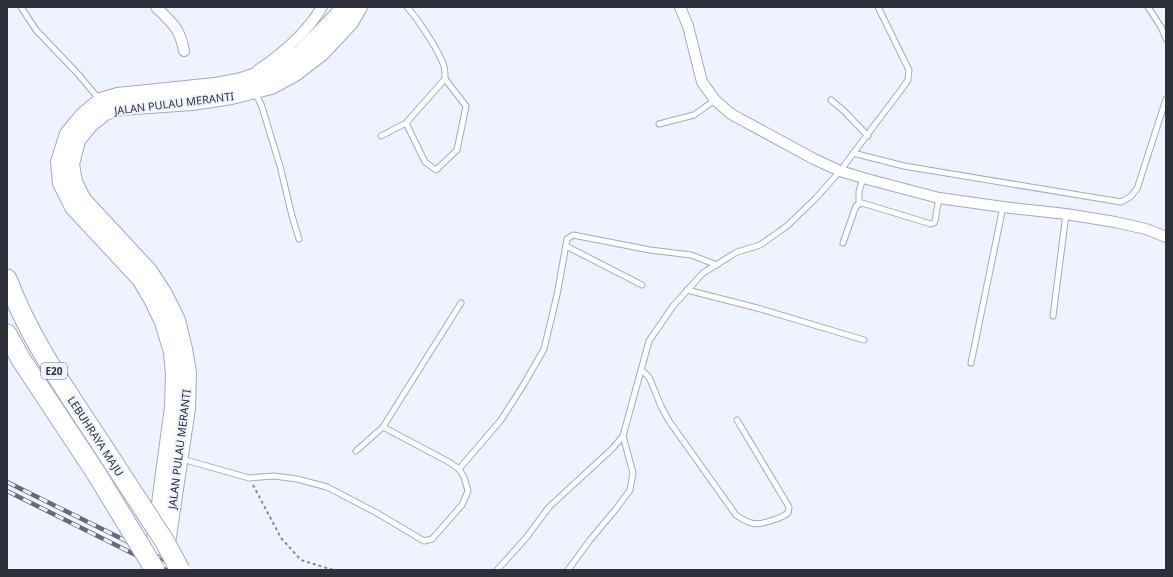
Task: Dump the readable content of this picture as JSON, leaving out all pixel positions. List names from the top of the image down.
{
  "streets": {
    "highway": ["E20", "LEBUHRAYA MAJU"],
    "main road": ["JALAN PULAU MERANTI"]
  }
}
